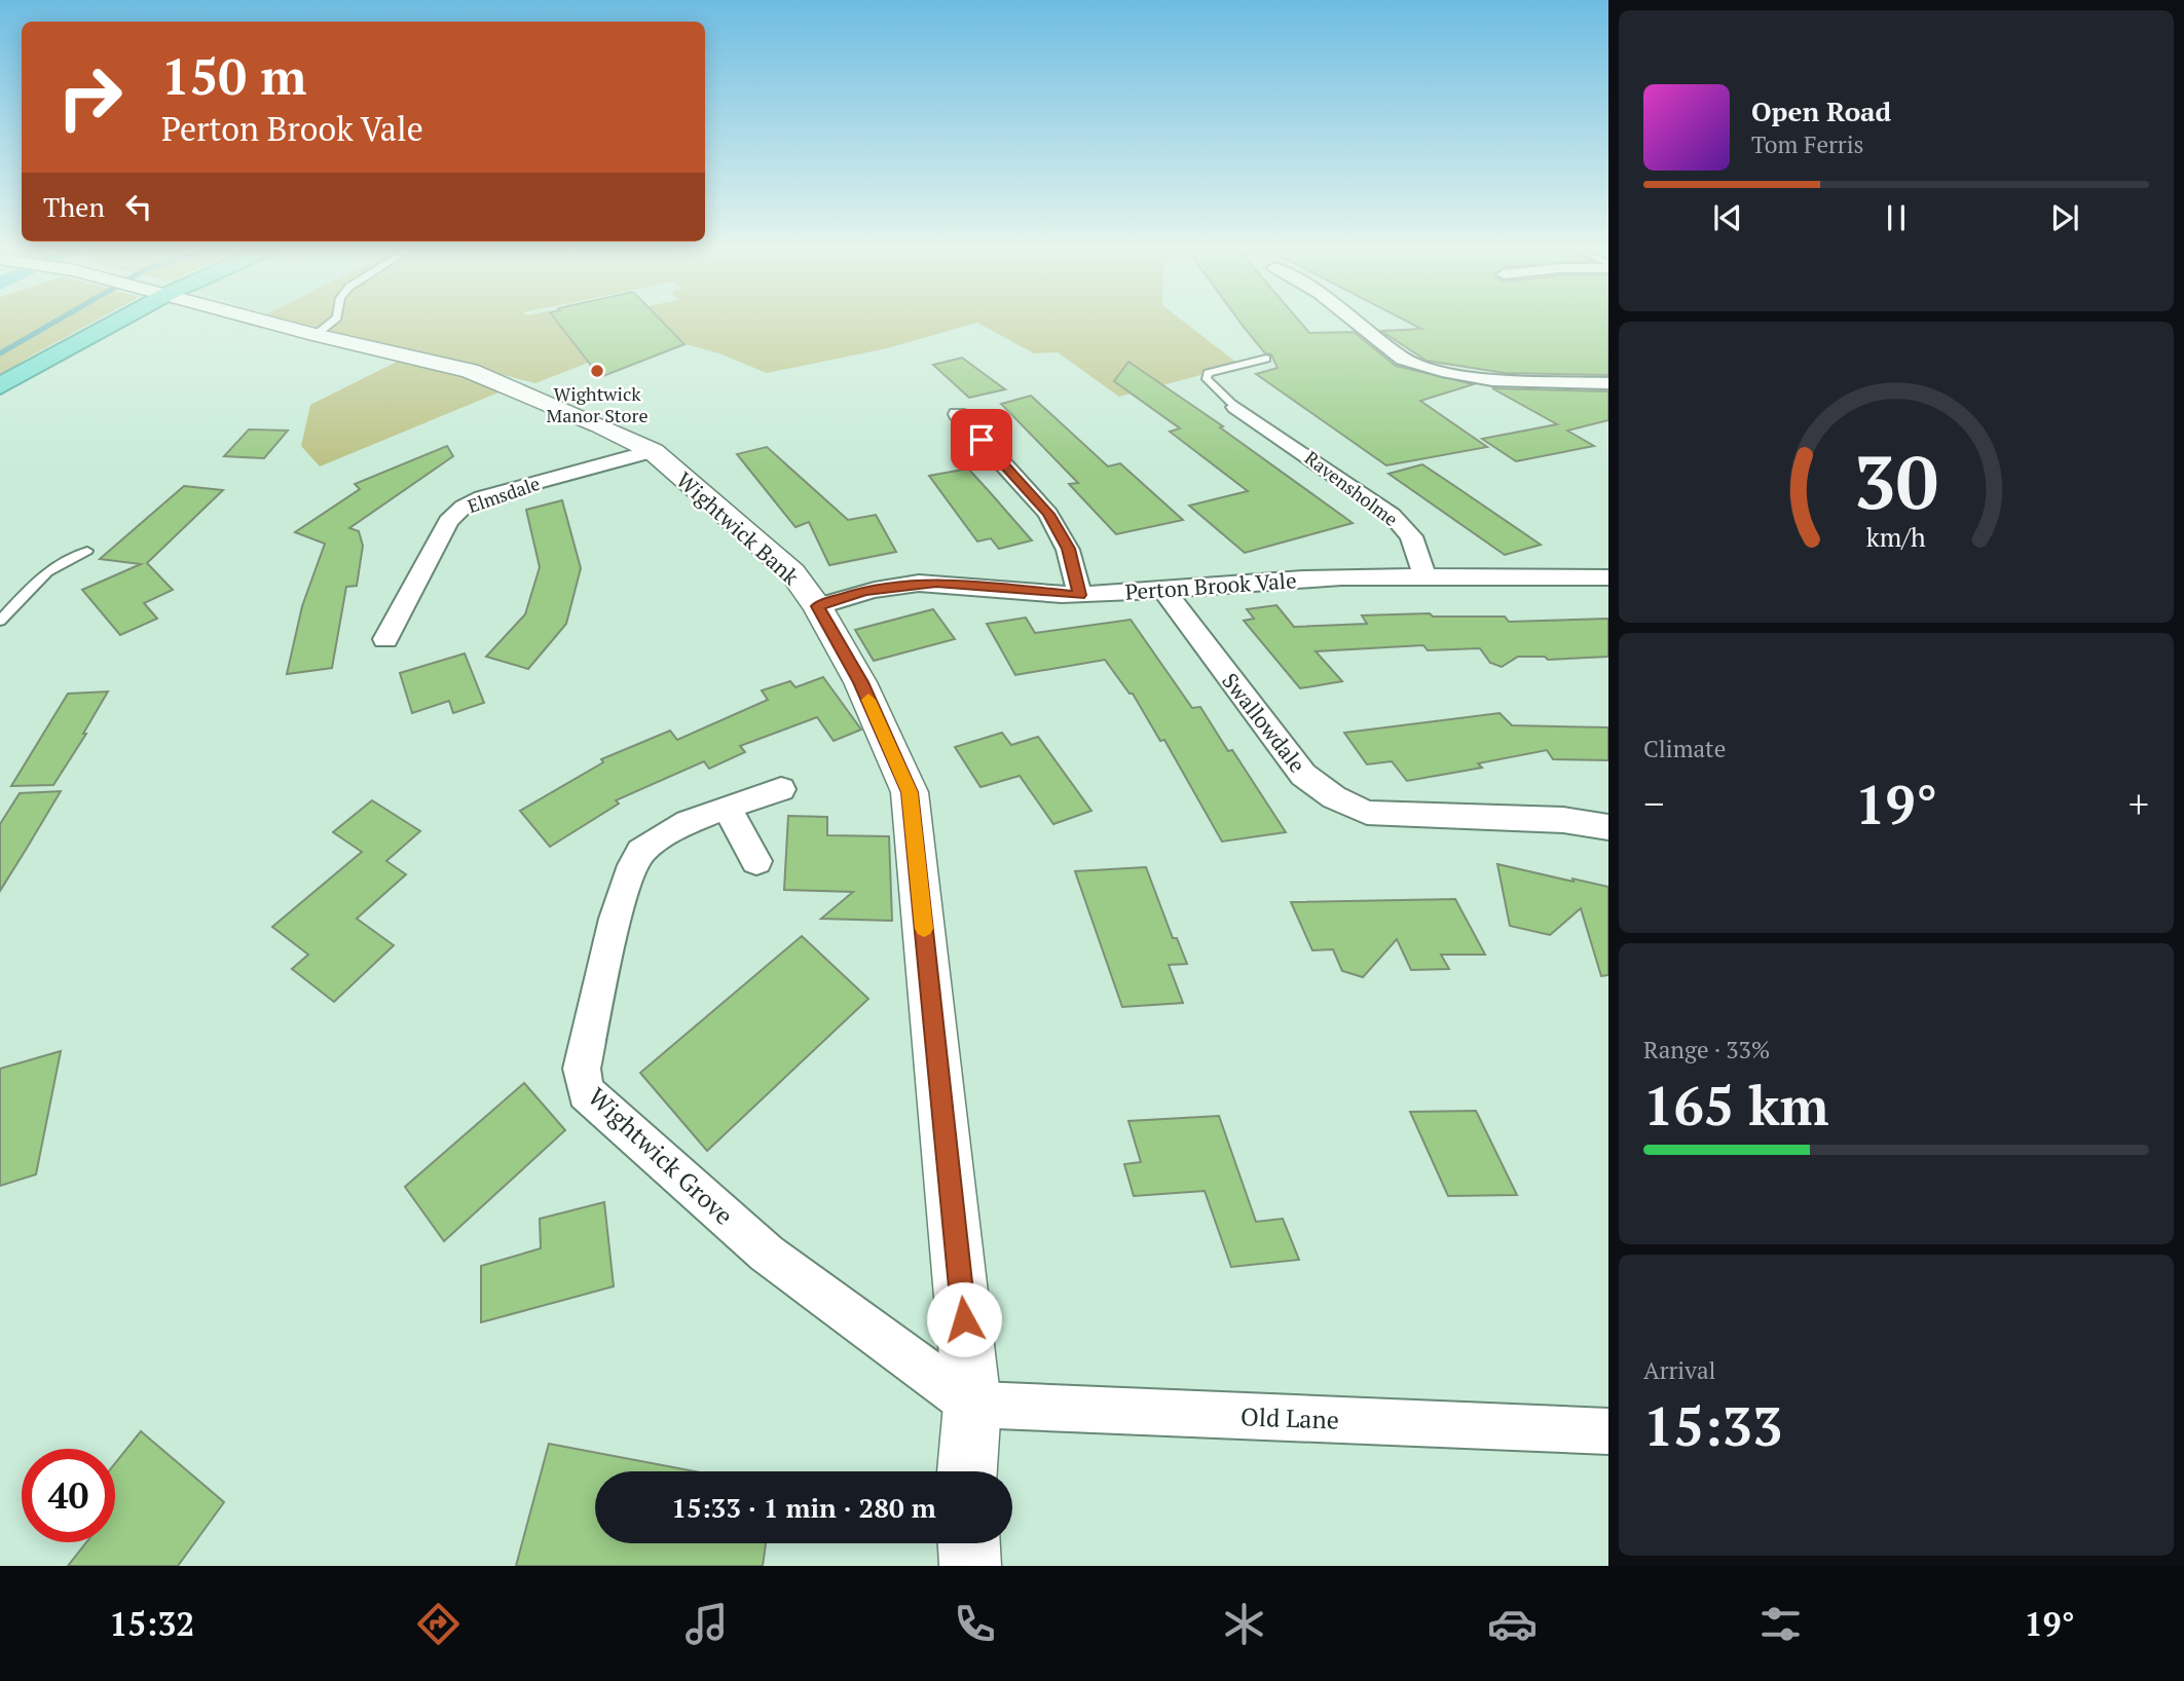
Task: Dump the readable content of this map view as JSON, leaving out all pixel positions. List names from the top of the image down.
{
  "streets": {
    "street": [
      "Ravensholme",
      "Elmsdale",
      "Wightwick Bank",
      "Perton Brook Vale",
      "Swallowdale",
      "Wightwick Grove",
      "Old Lane"
    ]
  },
  "crossings": [
    ["Ravensholme", "Perton Brook Vale"],
    ["Elmsdale", "Wightwick Bank"],
    ["Wightwick Bank", "Perton Brook Vale"],
    ["Wightwick Bank", "Wightwick Grove"],
    ["Wightwick Bank", "Old Lane"],
    ["Perton Brook Vale", "Swallowdale"],
    ["Wightwick Grove", "Old Lane"]
  ],
  "places": ["Wightwick Manor Store"],
  "page": {
    "turn": ["150 m", "Perton Brook Vale"],
    "song": ["Open Road", "Tom Ferris"],
    "then": "Then",
    "tile": [
      "Climate",
      ["Range · 33%", "165 km"],
      ["Arrival", "15:33"]
    ],
    "heat": ["−", "19°", "+"],
    "limit": "40",
    "trip": "15:33 · 1 min · 280 m",
    "tabs": ["15:32", "19°"],
    "gauge": ["30", "km/h"]
  }
}
